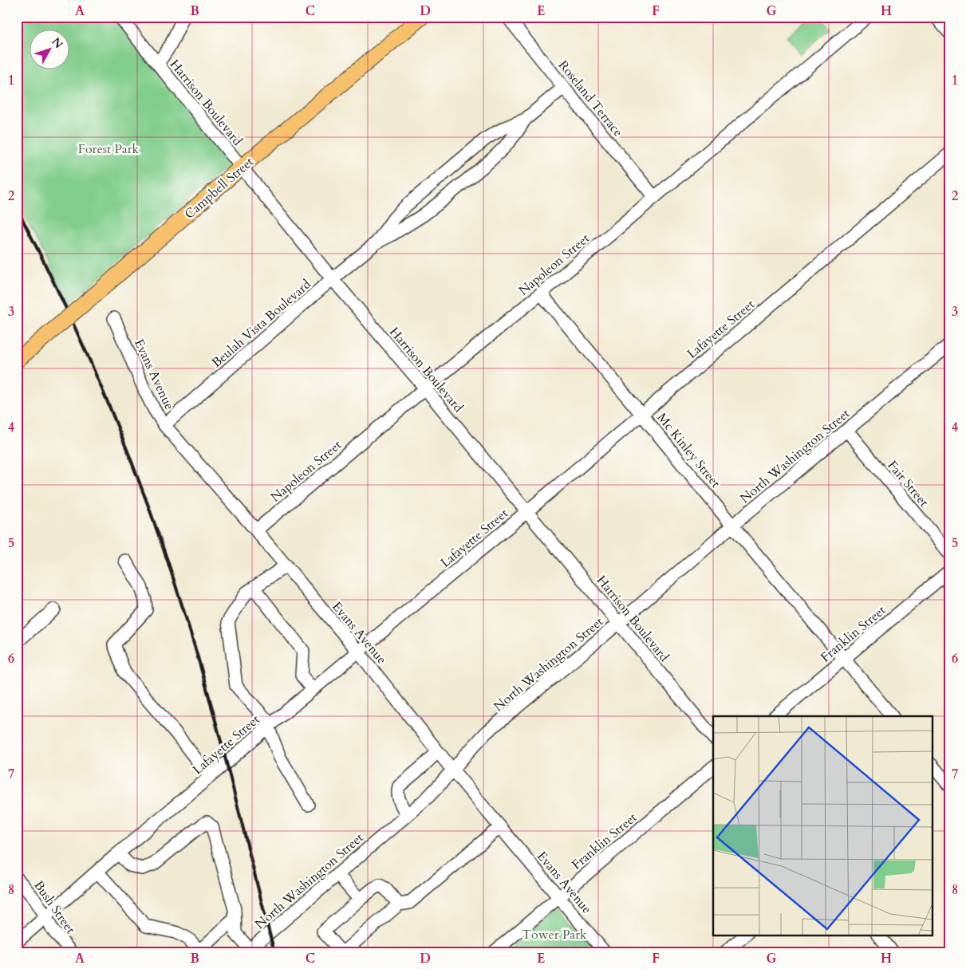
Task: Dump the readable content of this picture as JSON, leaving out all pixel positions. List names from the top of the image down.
{
  "streets": {
    "main road": ["Campbell Street"],
    "street": [
      "Roseland Terrace",
      "Harrison Boulevard",
      "Napoleon Street",
      "Beulah Vista Boulevard",
      "Lafayette Street",
      "Evans Avenue",
      "Mc Kinley Street",
      "North Washington Street",
      "Fair Street",
      "Franklin Street",
      "Bush Street"
    ]
  },
  "crossings": [
    ["Roseland Terrace", "Napoleon Street"],
    ["Roseland Terrace", "Beulah Vista Boulevard"],
    ["Harrison Boulevard", "Campbell Street"],
    ["Harrison Boulevard", "Napoleon Street"],
    ["Harrison Boulevard", "Beulah Vista Boulevard"],
    ["Harrison Boulevard", "Lafayette Street"],
    ["Harrison Boulevard", "North Washington Street"],
    ["Napoleon Street", "Evans Avenue"],
    ["Napoleon Street", "Mc Kinley Street"],
    ["Beulah Vista Boulevard", "Evans Avenue"],
    ["Lafayette Street", "Evans Avenue"],
    ["Lafayette Street", "Mc Kinley Street"],
    ["Lafayette Street", "Bush Street"],
    ["Evans Avenue", "North Washington Street"],
    ["Evans Avenue", "Franklin Street"],
    ["Mc Kinley Street", "North Washington Street"],
    ["Mc Kinley Street", "Franklin Street"],
    ["North Washington Street", "Fair Street"]
  ],
  "parks": ["Forest Park", "Tower Park"],
  "north": "top right",
  "grid": {
    "columns": [
      "A",
      "B",
      "C",
      "D",
      "E",
      "F",
      "G",
      "H"
    ],
    "rows": [
      "1",
      "2",
      "3",
      "4",
      "5",
      "6",
      "7",
      "8"
    ]
  }
}
